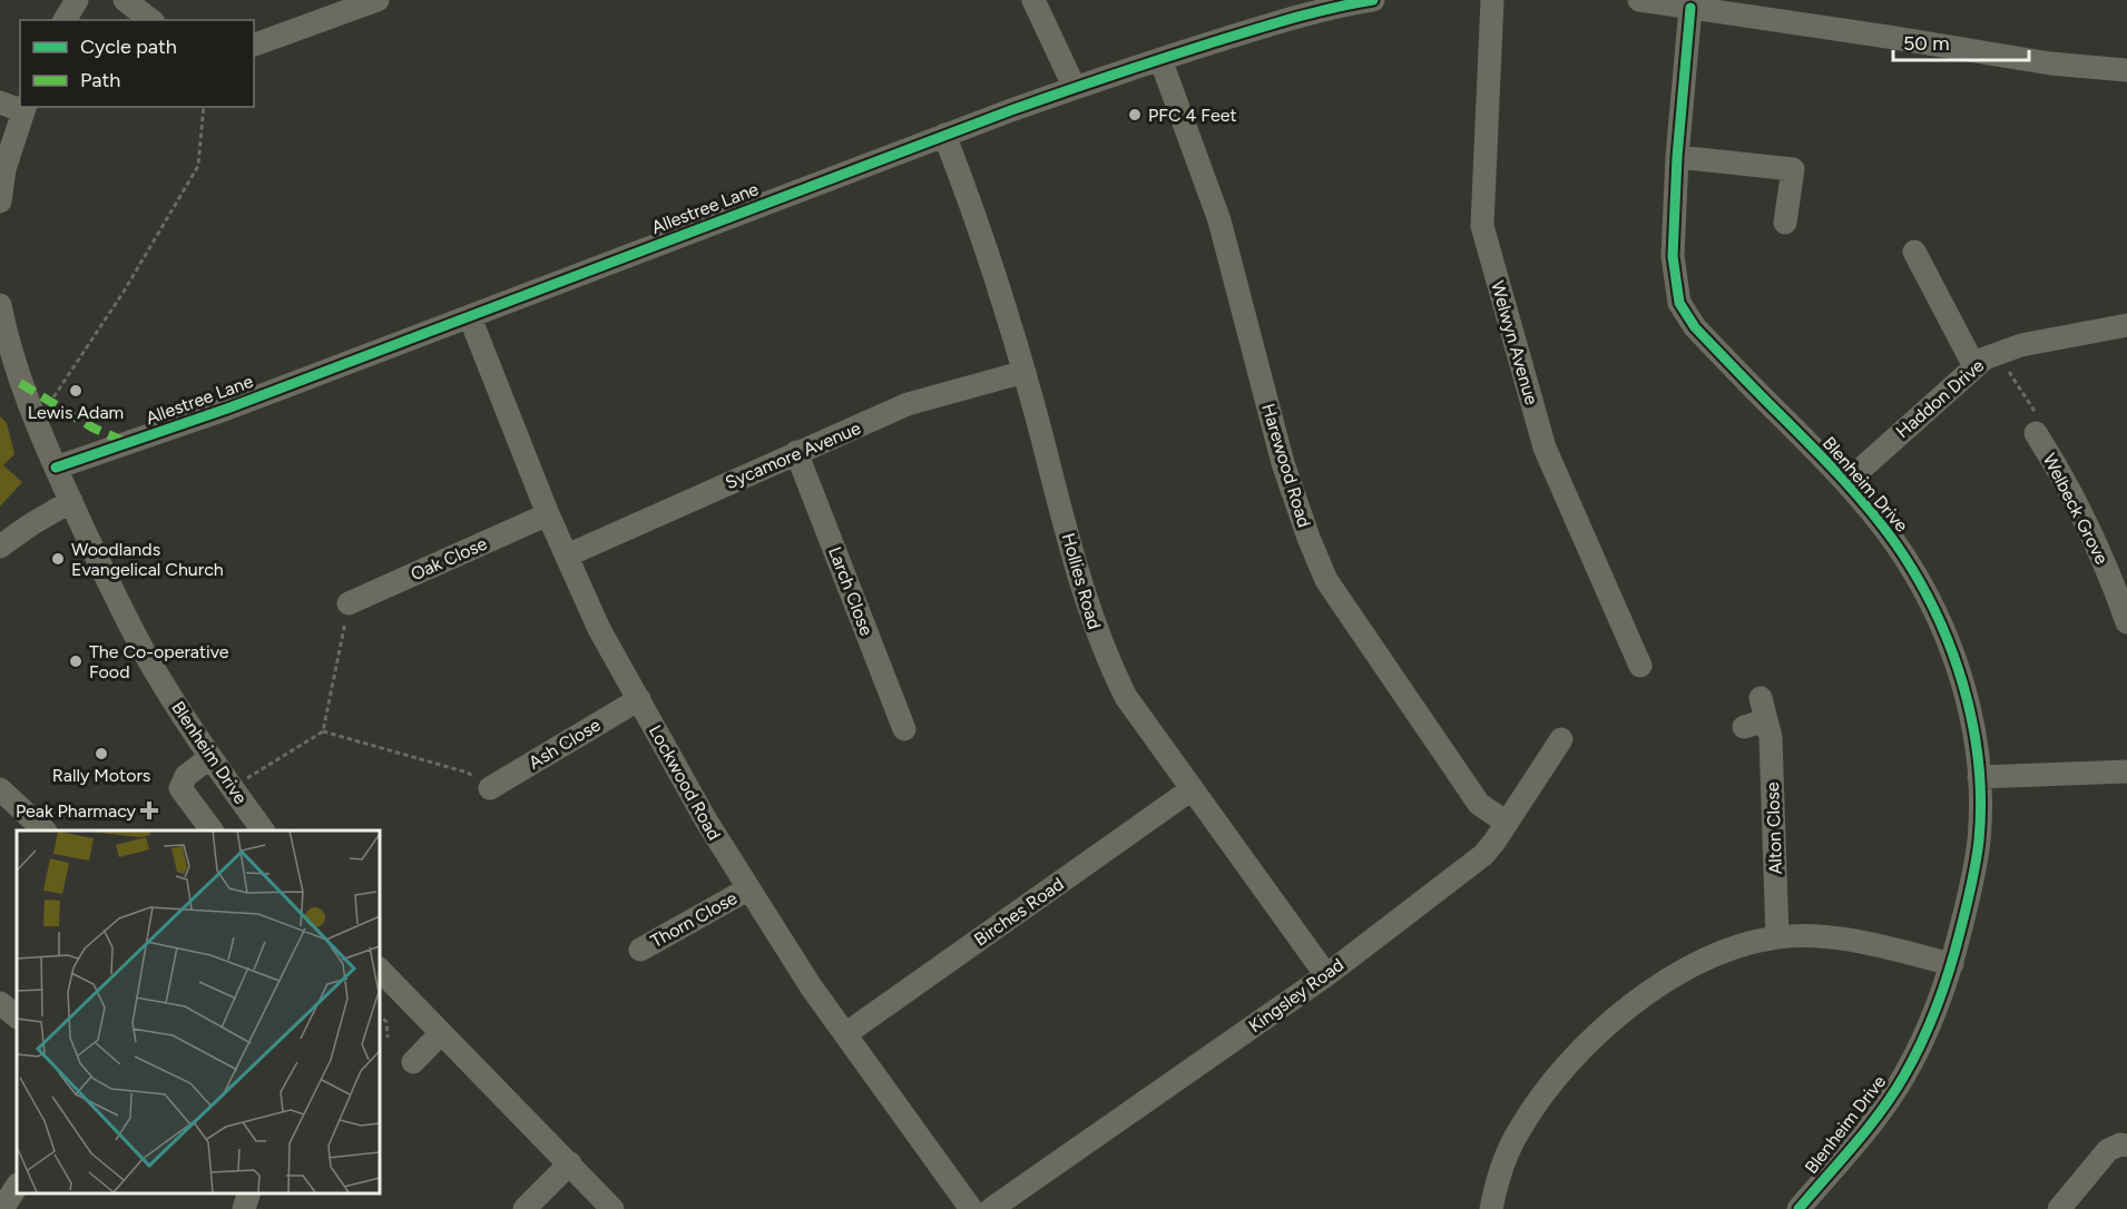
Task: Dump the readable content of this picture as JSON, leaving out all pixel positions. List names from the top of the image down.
{
  "streets": {
    "street": [
      "Allestree Lane",
      "Welwyn Avenue",
      "Haddon Drive",
      "Sycamore Avenue",
      "Harewood Road",
      "Blenheim Drive",
      "Welbeck Grove",
      "Oak Close",
      "Hollies Road",
      "Larch Close",
      "Ash Close",
      "Lockwood Road",
      "Alton Close",
      "Birches Road",
      "Thorn Close",
      "Kingsley Road"
    ]
  },
  "crossings": [
    ["Allestree Lane", "Harewood Road"],
    ["Allestree Lane", "Blenheim Drive"],
    ["Allestree Lane", "Hollies Road"],
    ["Allestree Lane", "Lockwood Road"],
    ["Haddon Drive", "Blenheim Drive"],
    ["Sycamore Avenue", "Hollies Road"],
    ["Sycamore Avenue", "Larch Close"],
    ["Sycamore Avenue", "Lockwood Road"],
    ["Harewood Road", "Kingsley Road"],
    ["Oak Close", "Lockwood Road"],
    ["Hollies Road", "Birches Road"],
    ["Hollies Road", "Kingsley Road"],
    ["Ash Close", "Lockwood Road"],
    ["Lockwood Road", "Birches Road"],
    ["Lockwood Road", "Thorn Close"]
  ],
  "places": {
    "other": [
      "PFC 4 Feet",
      "Lewis Adam",
      "Woodlands Evangelical Church",
      "The Co-operative Food",
      "Rally Motors"
    ],
    "health": ["Peak Pharmacy"]
  },
  "legend": ["Cycle path", "Path"],
  "scale_bar": "50 m"
}
